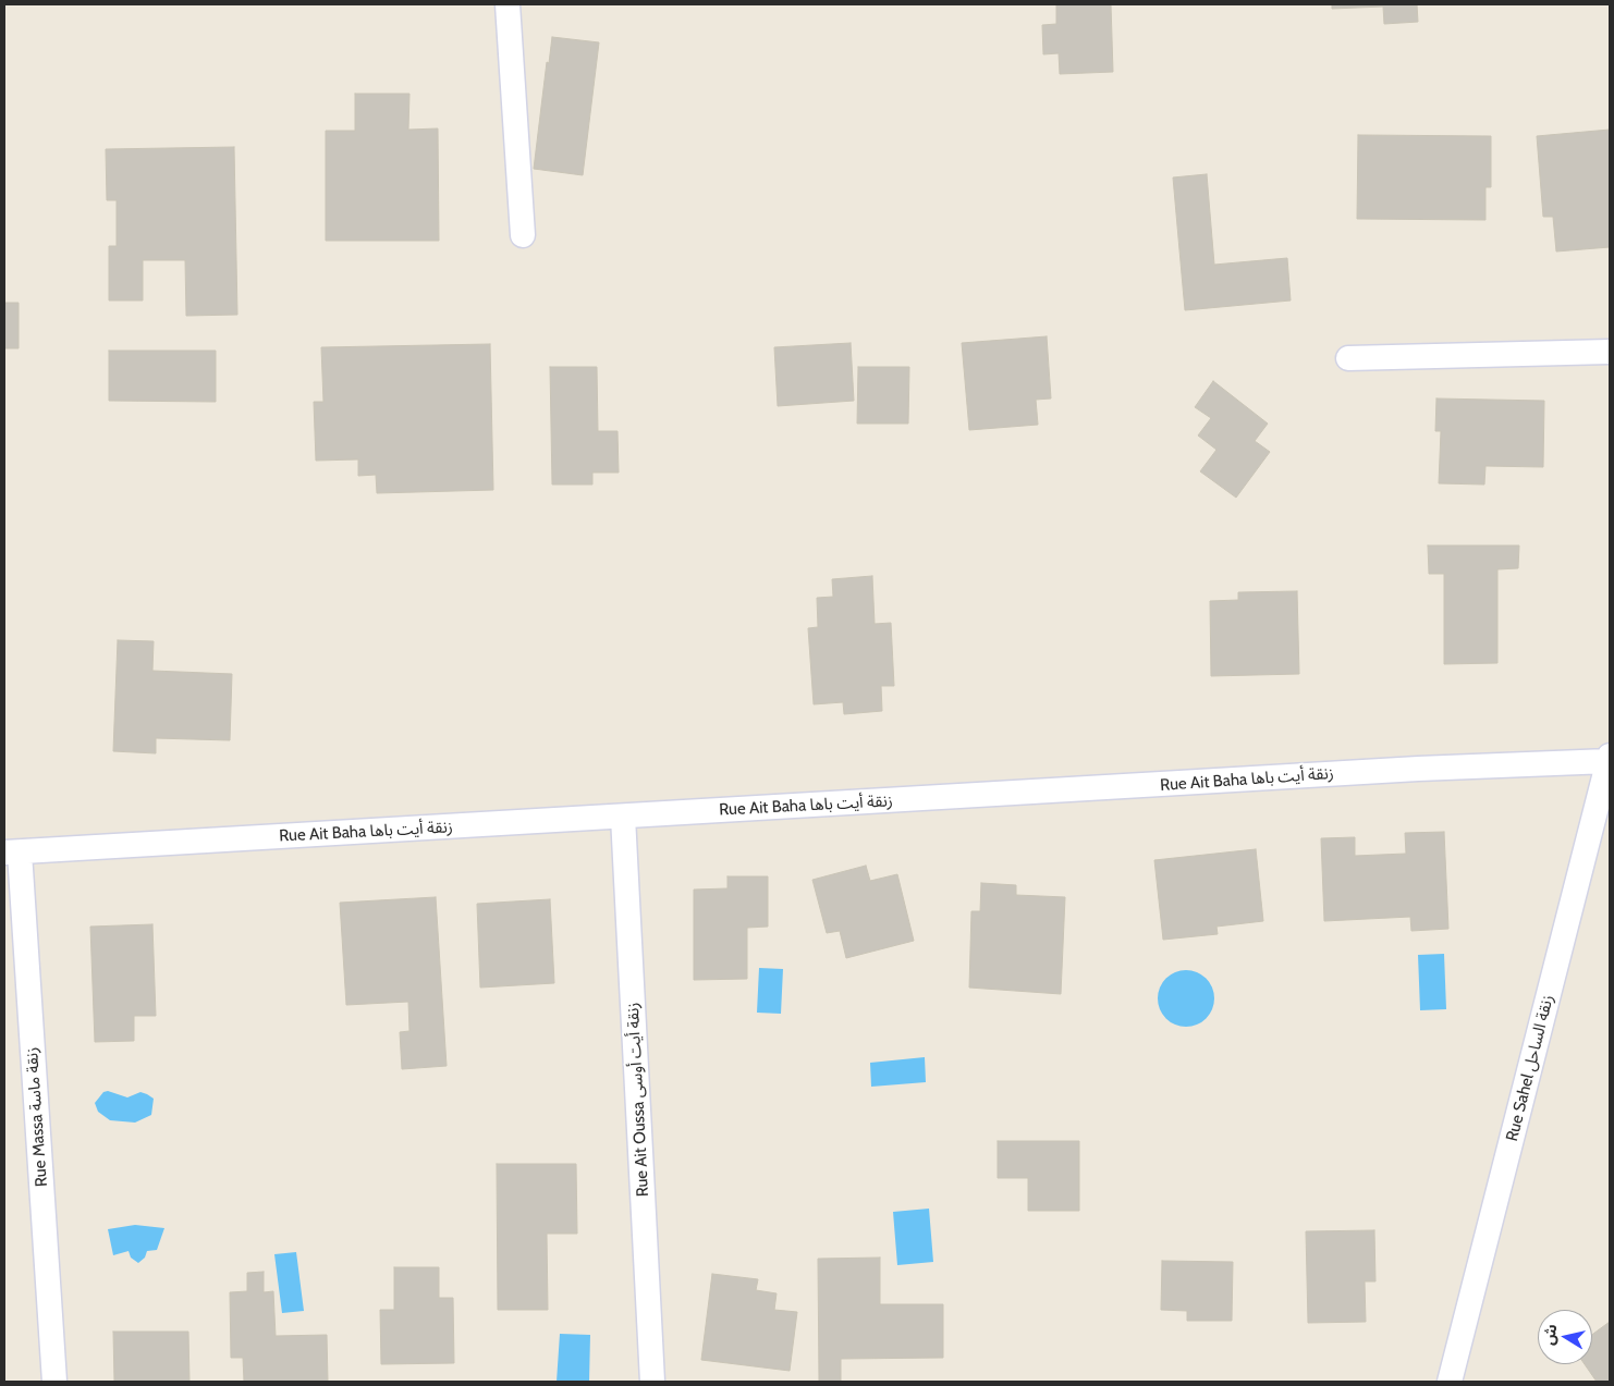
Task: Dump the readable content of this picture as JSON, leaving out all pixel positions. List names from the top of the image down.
{
  "streets": {
    "street": [
      "Rue Ait Baha زنقة أيت باها",
      "Rue Sahel زنقة الساحل",
      "Rue Ait Oussa زنقة أيت أوسى",
      "Rue Massa زنقة ماسة"
    ]
  },
  "crossings": [
    ["Rue Ait Baha زنقة أيت باها", "Rue Sahel زنقة الساحل"],
    ["Rue Ait Baha زنقة أيت باها", "Rue Ait Oussa زنقة أيت أوسى"],
    ["Rue Ait Baha زنقة أيت باها", "Rue Massa زنقة ماسة"]
  ],
  "north": "left"
}
